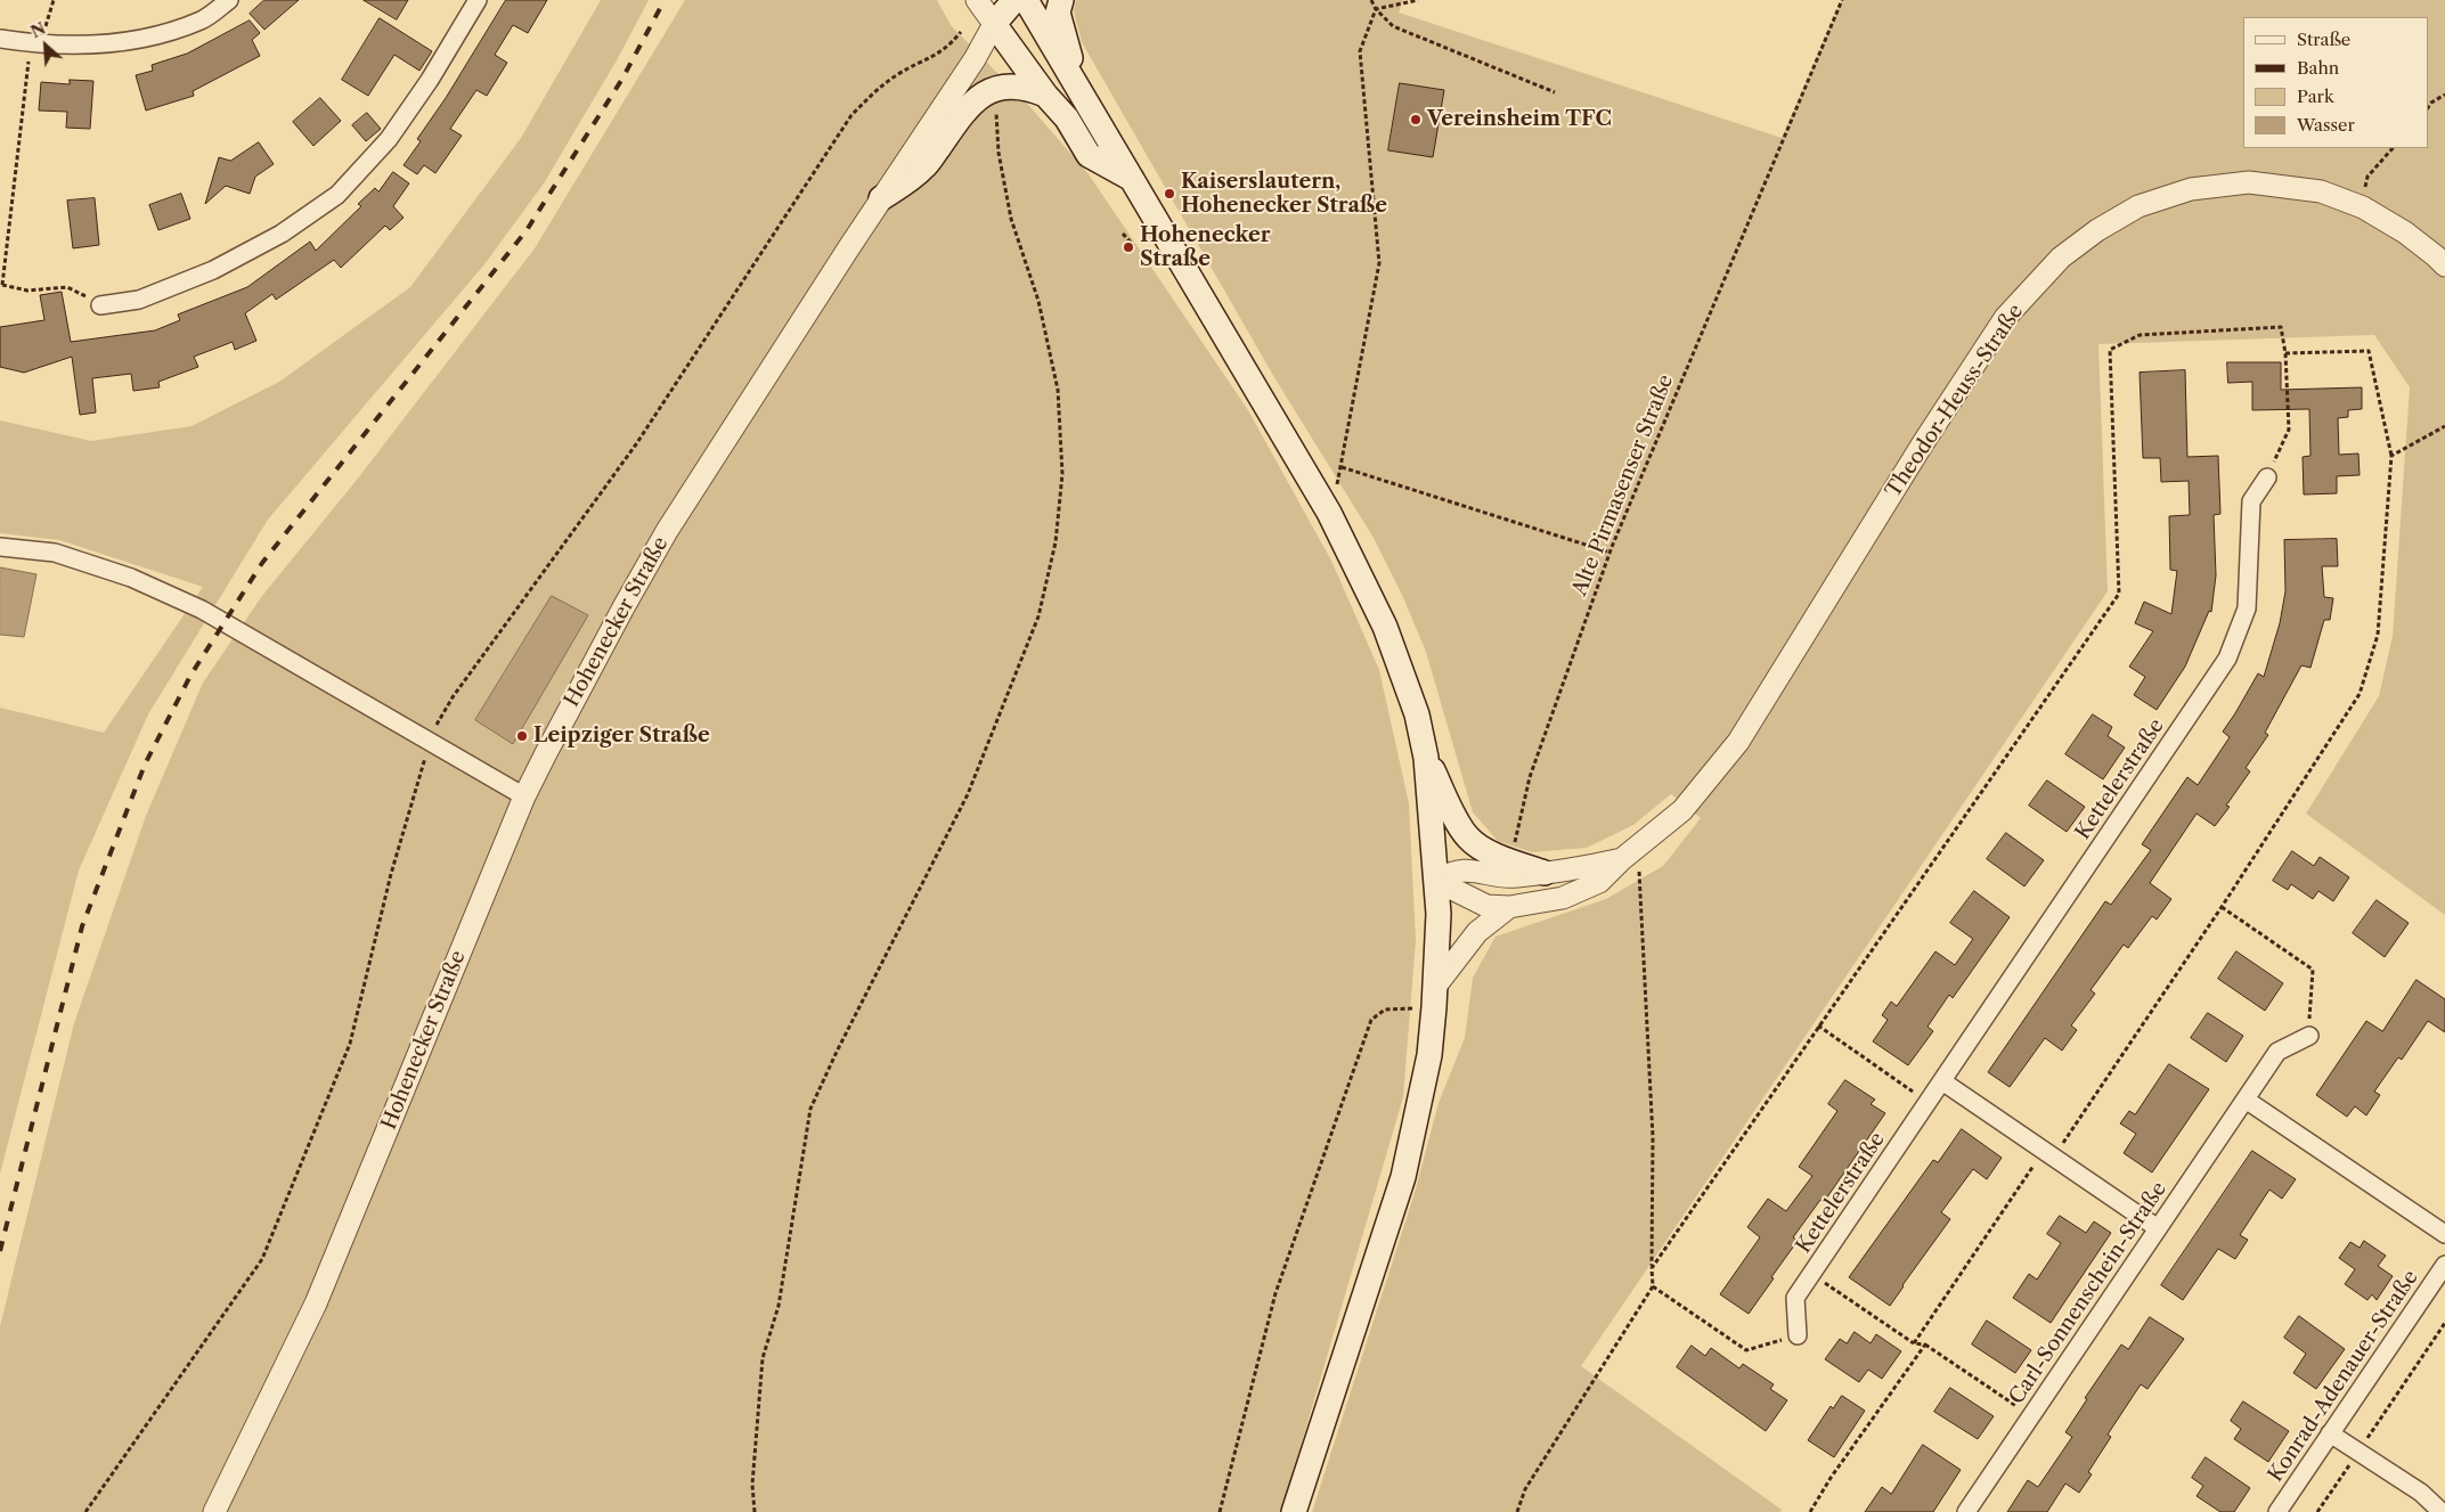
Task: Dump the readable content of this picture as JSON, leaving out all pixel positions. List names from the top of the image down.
{
  "streets": {
    "main road": ["Hohenecker Straße"],
    "street": [
      "Theodor-Heuss-Straße",
      "Kettelerstraße",
      "Carl-Sonnenschein-Straße",
      "Konrad-Adenauer-Straße"
    ],
    "path": ["Alte Pirmasenser Straße"]
  },
  "places": [
    "Vereinsheim TFC",
    "Kaiserslautern, Hohenecker Straße",
    "Hohenecker Straße",
    "Leipziger Straße"
  ],
  "legend": [
    "Straße",
    "Bahn",
    "Park",
    "Wasser"
  ],
  "north": "top left"
}
